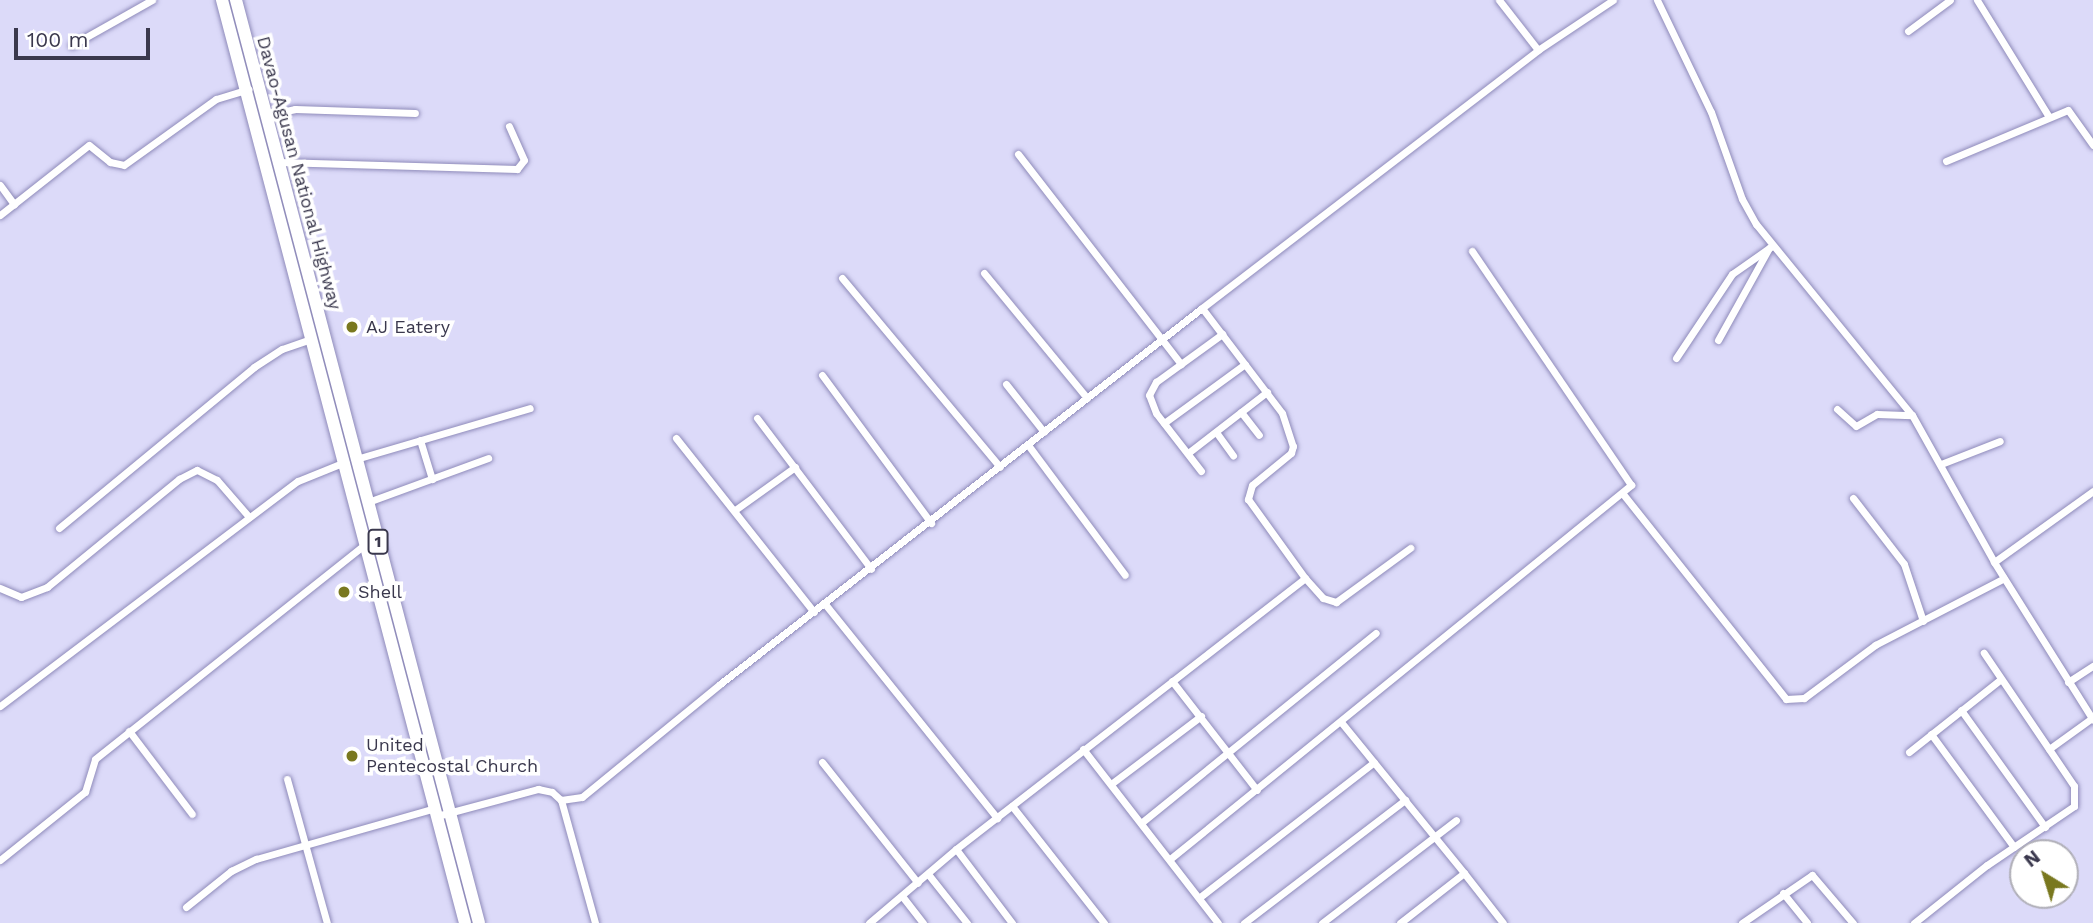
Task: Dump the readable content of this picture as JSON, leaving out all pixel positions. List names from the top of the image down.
{
  "streets": {
    "highway": ["Davao-Agusan National Highway", "1"]
  },
  "places": ["AJ Eatery", "Shell", "United Pentecostal Church"],
  "scale_bar": "100 m",
  "north": "top left"
}
